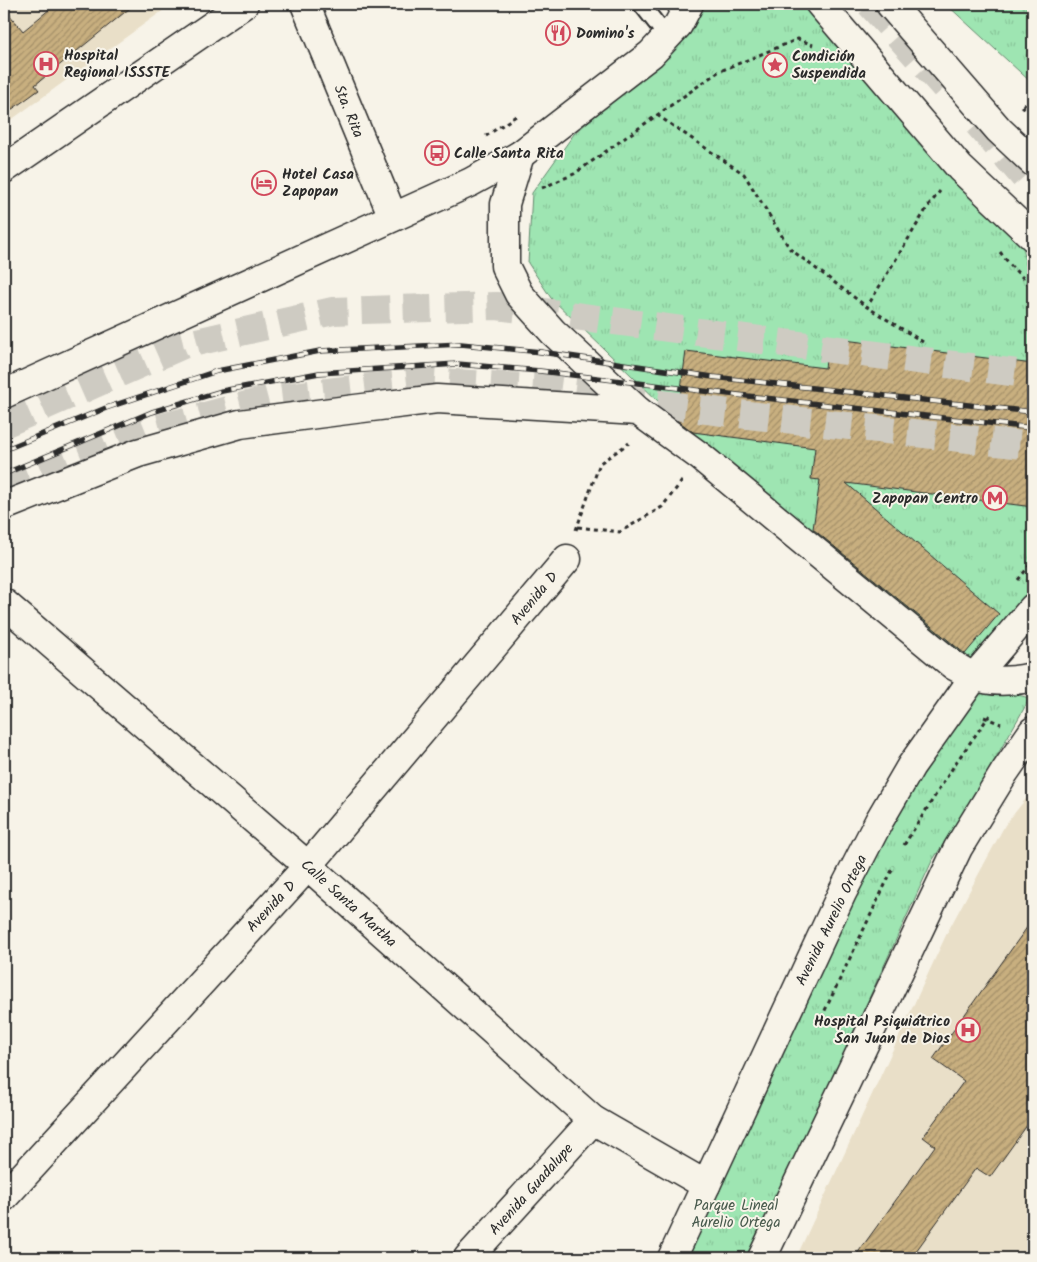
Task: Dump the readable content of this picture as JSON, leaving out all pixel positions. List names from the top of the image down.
{
  "streets": {
    "main road": [
      "Sta. Rita",
      "Avenida D",
      "Calle Santa Martha",
      "Avenida Aurelio Ortega",
      "Avenida Guadalupe"
    ]
  },
  "crossings": [
    ["Avenida D", "Calle Santa Martha"],
    ["Calle Santa Martha", "Avenida Aurelio Ortega"],
    ["Calle Santa Martha", "Avenida Guadalupe"]
  ],
  "parks": ["Parque Lineal Aurelio Ortega"],
  "places": {
    "restaurant": ["Domino's"],
    "hospital": ["Hospital Regional ISSSTE", "Hospital Psiquiátrico San Juan de Dios"],
    "place": ["Condición Suspendida"],
    "bus stop": ["Calle Santa Rita"],
    "hotel": ["Hotel Casa Zapopan"],
    "metro station": ["Zapopan Centro"]
  }
}
